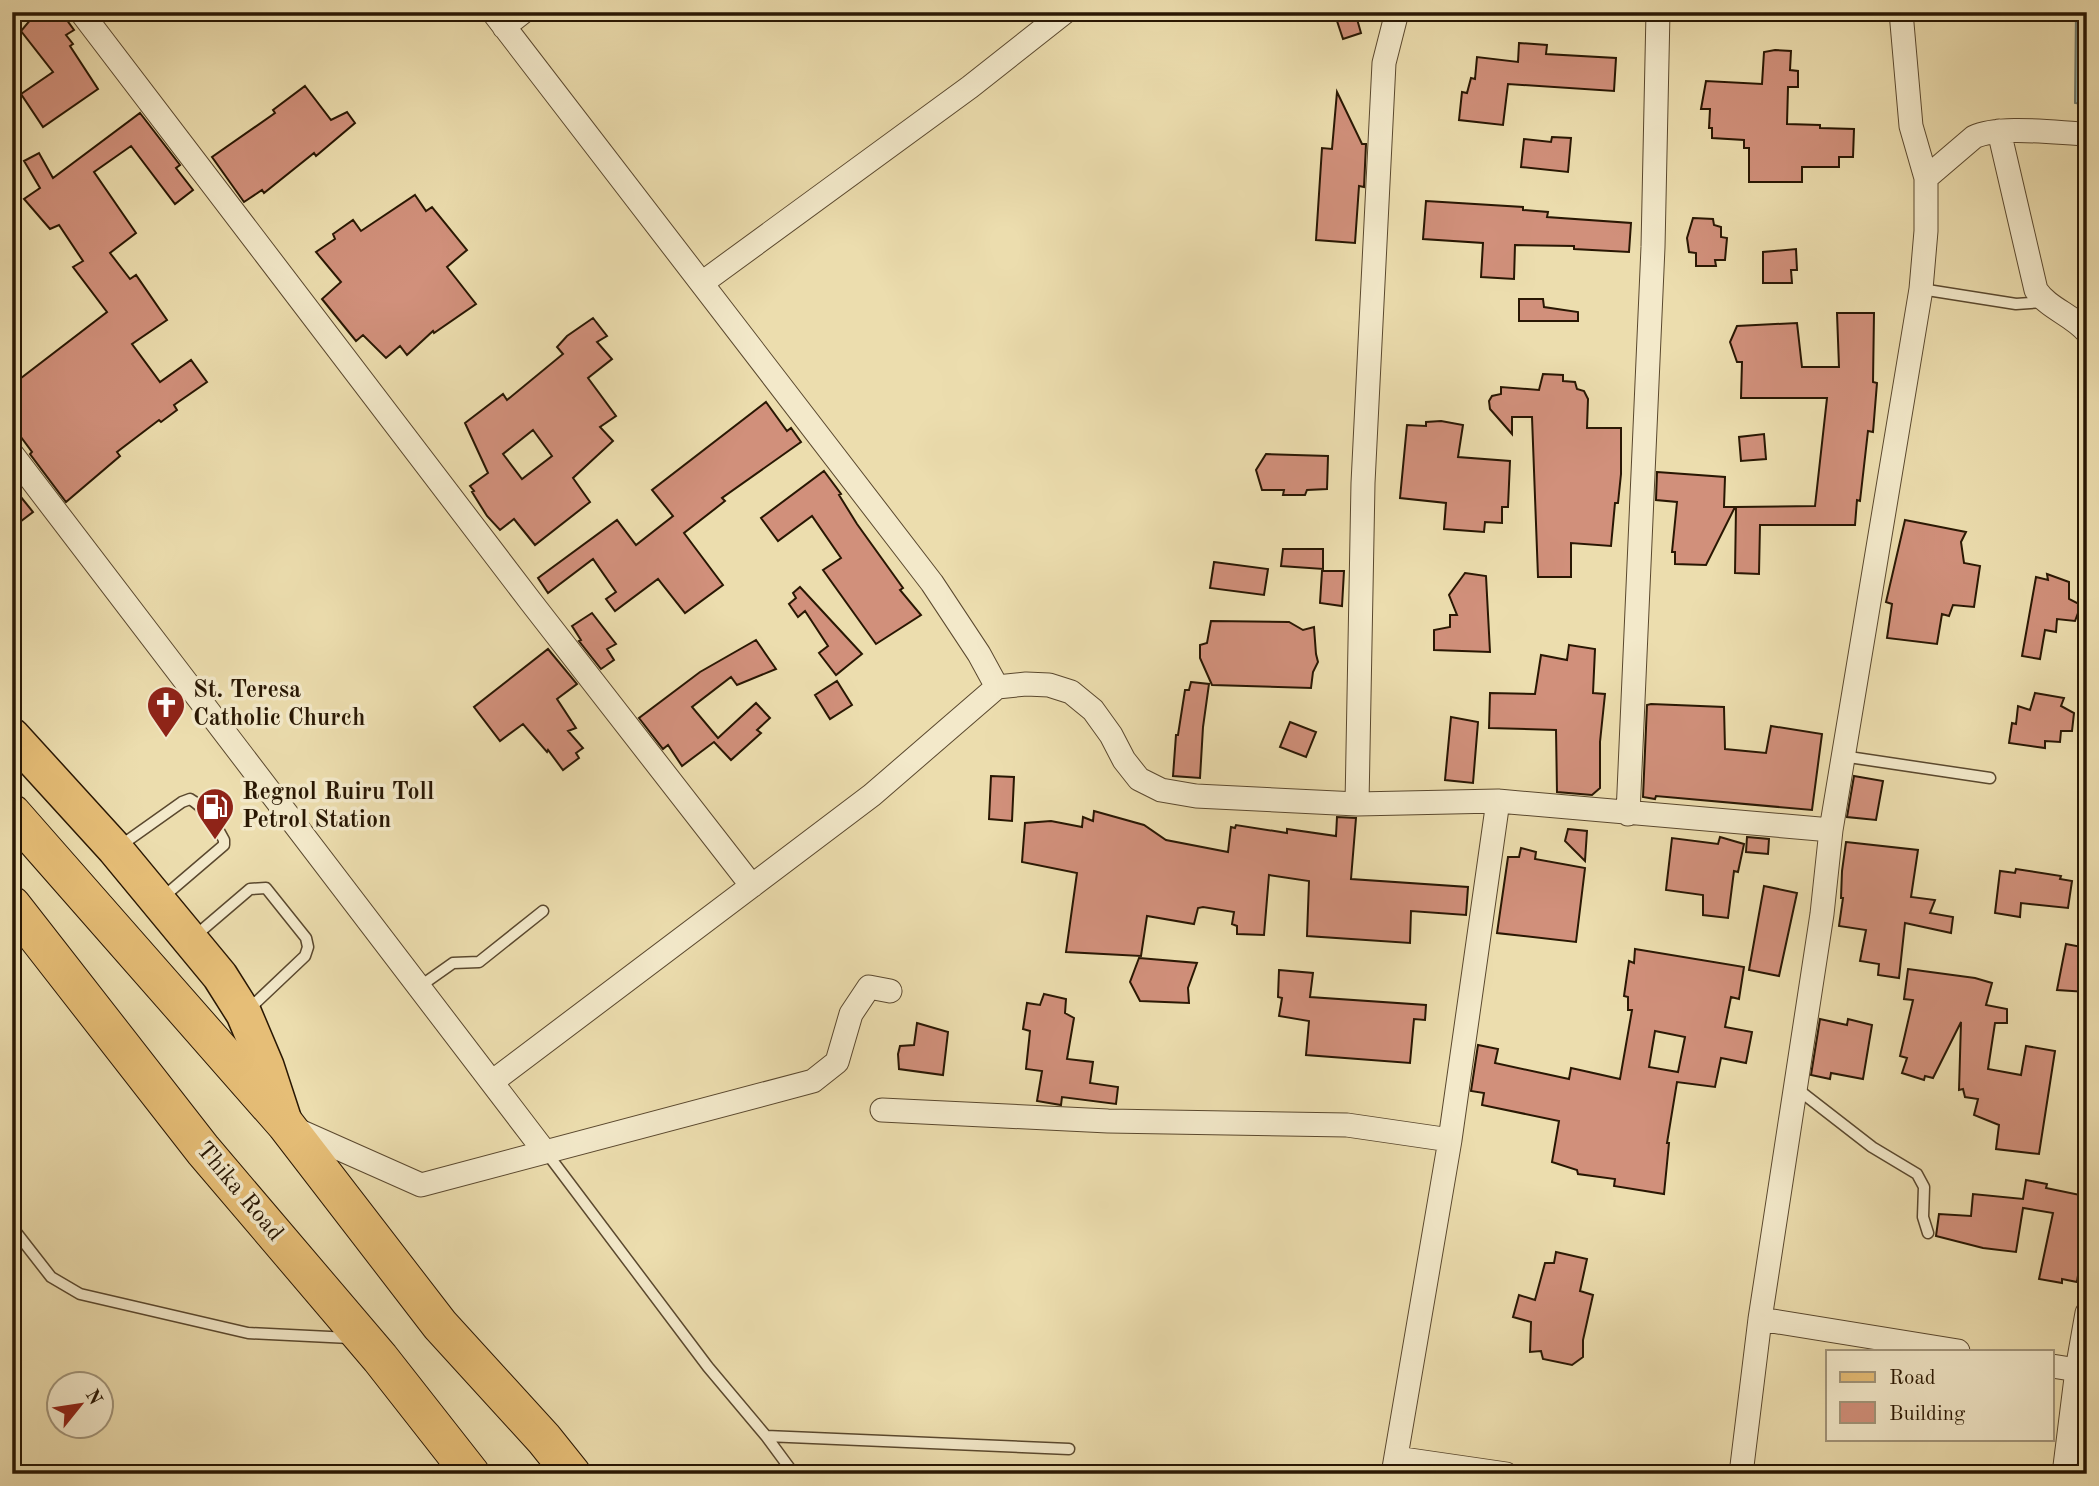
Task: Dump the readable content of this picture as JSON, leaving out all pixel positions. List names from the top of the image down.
{
  "streets": {
    "highway": ["Thika Road"]
  },
  "places": {
    "church": ["St. Teresa Catholic Church"],
    "fuel station": ["Regnol Ruiru Toll Petrol Station"]
  },
  "legend": ["Road", "Building"],
  "north": "top right"
}
